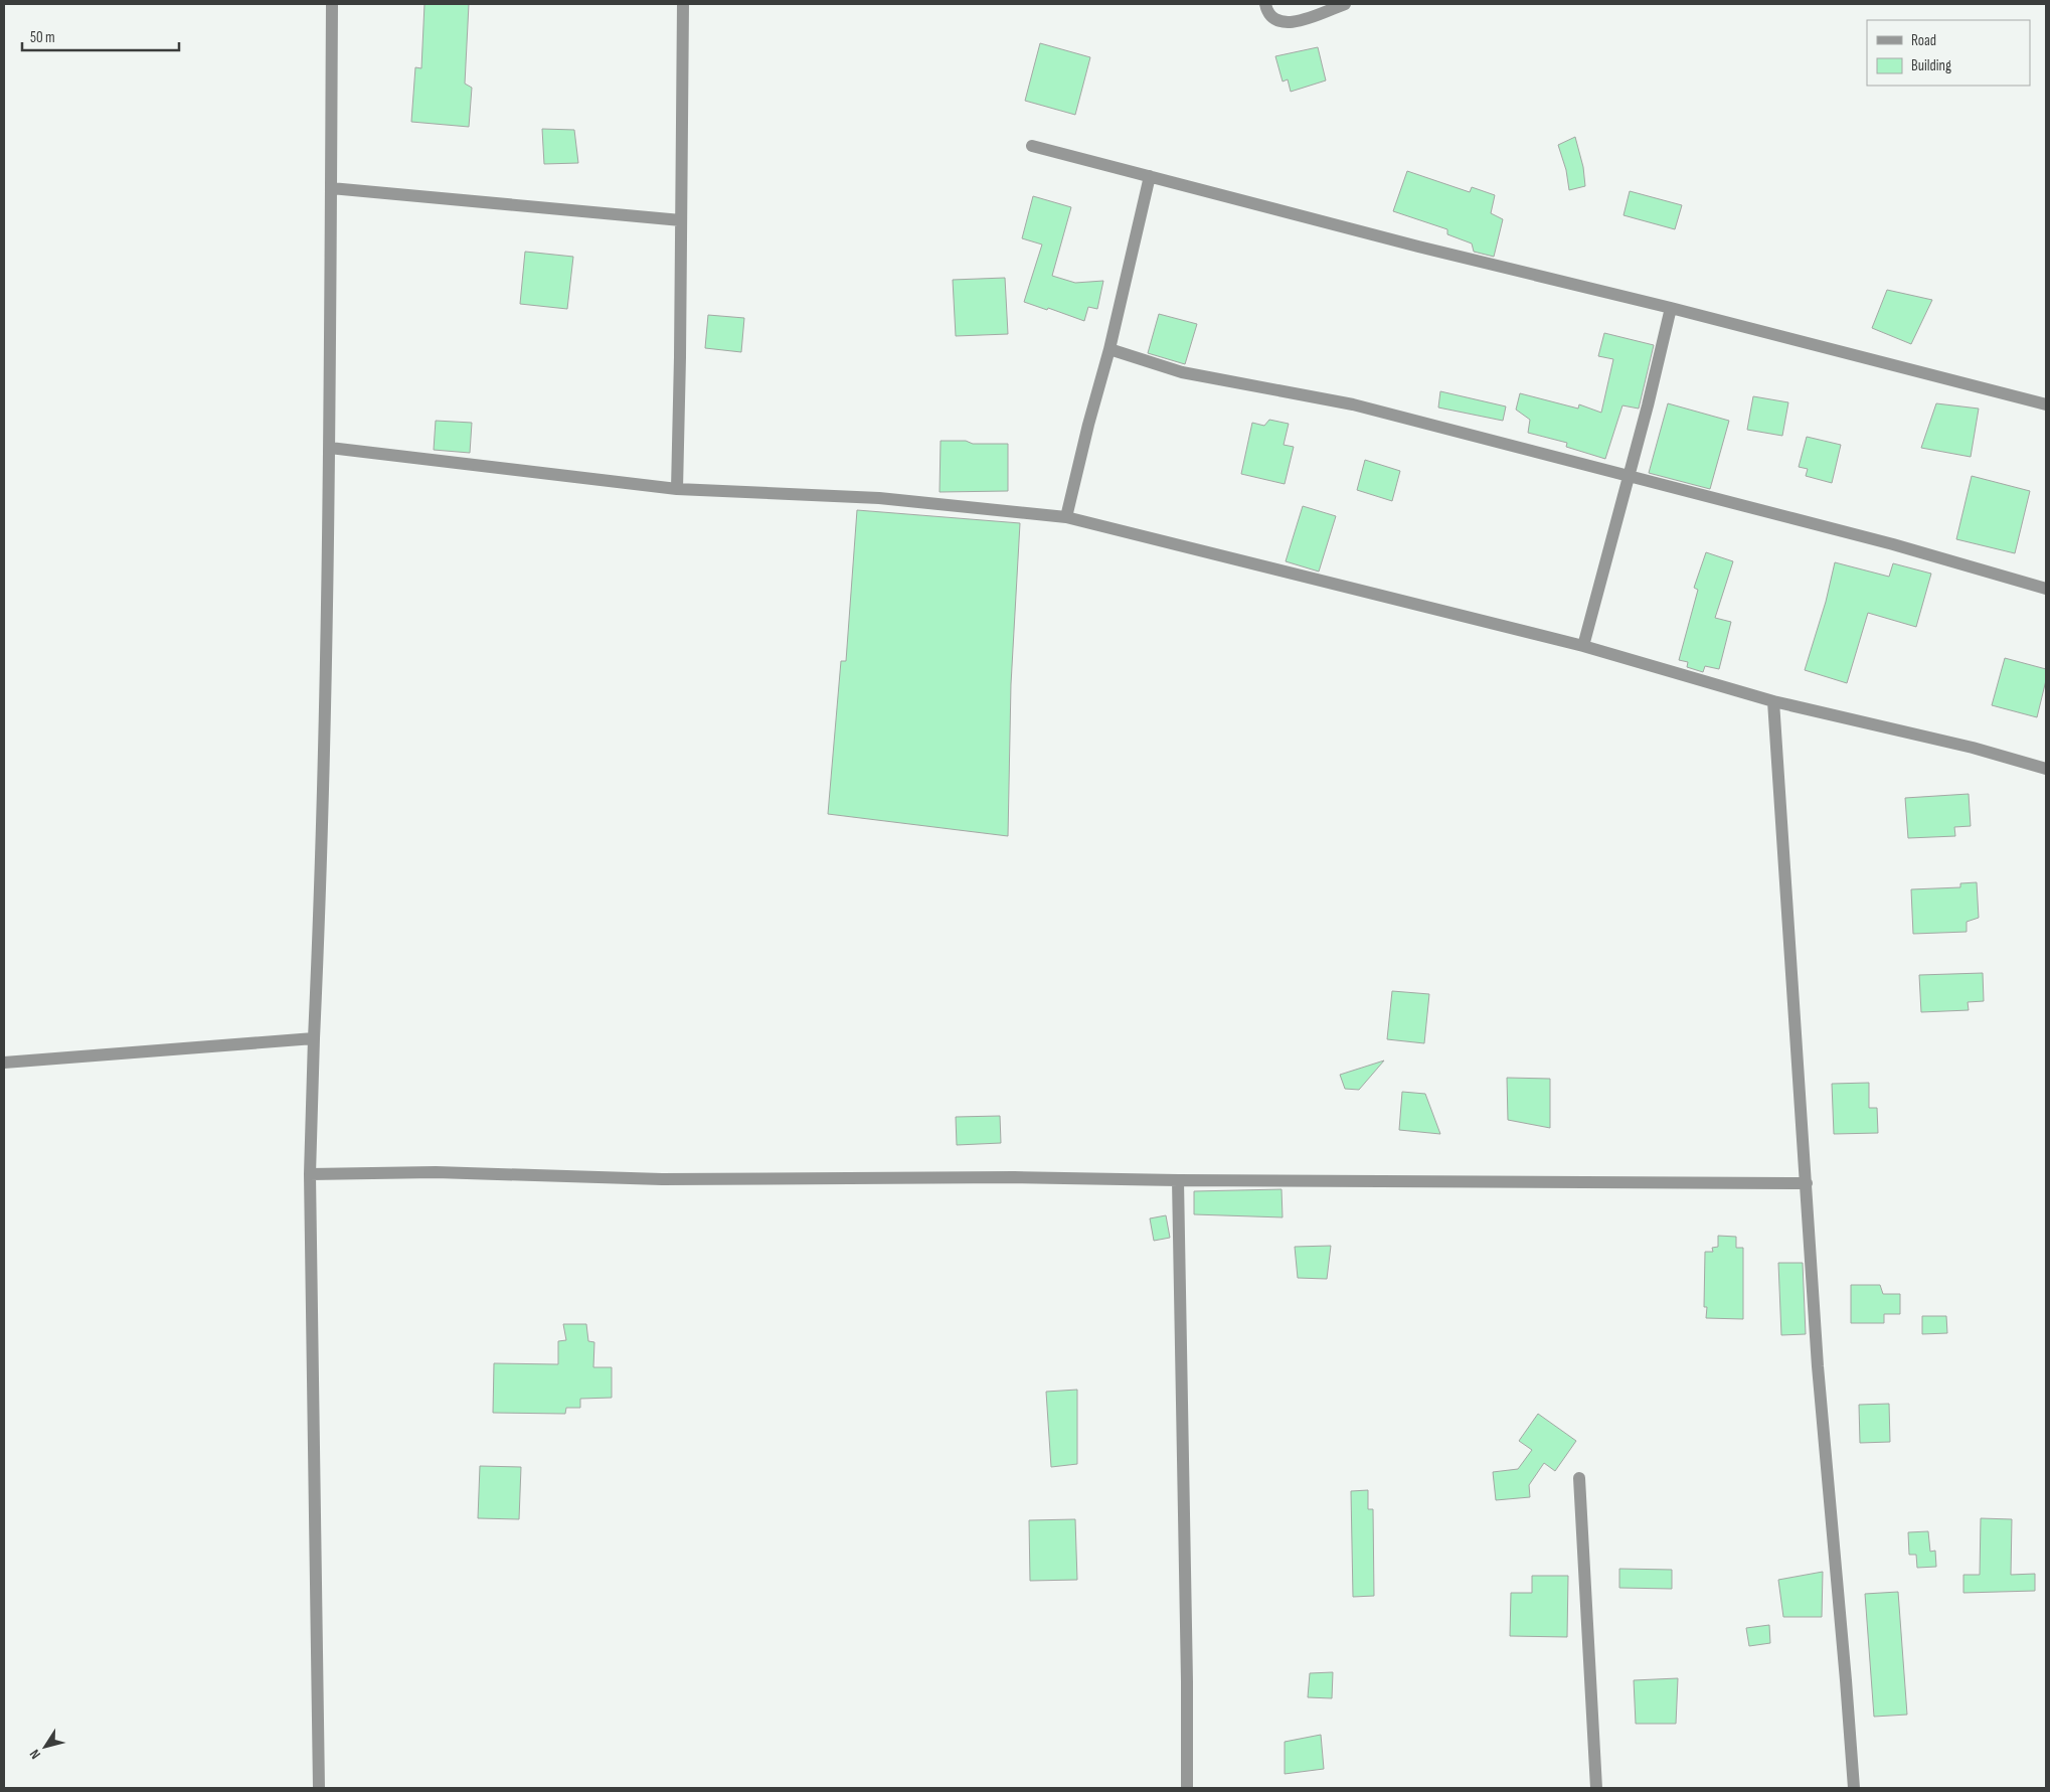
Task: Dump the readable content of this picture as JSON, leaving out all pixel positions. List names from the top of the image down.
{
  "legend": ["Road", "Building"],
  "scale_bar": "50 m",
  "north": "bottom left"
}
